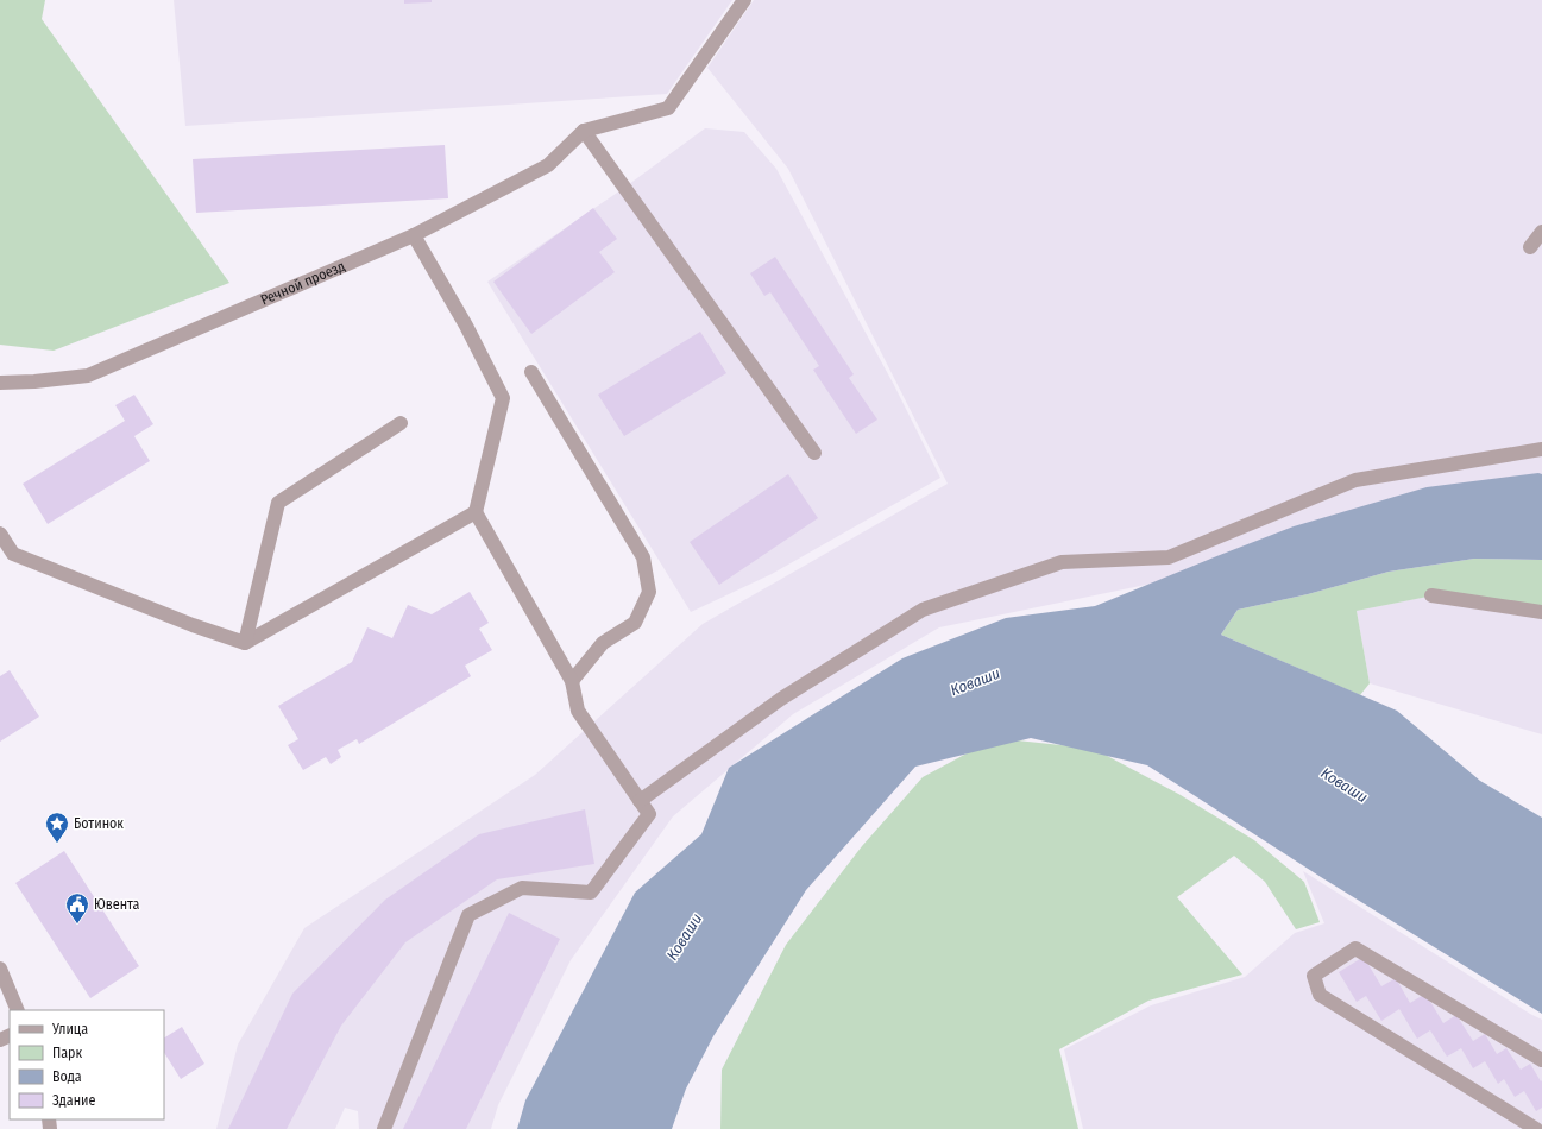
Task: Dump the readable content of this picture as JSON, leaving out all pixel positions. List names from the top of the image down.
{
  "streets": {
    "street": ["Речной проезд"]
  },
  "water": ["Коваши"],
  "places": {
    "place": ["Ботинок"],
    "public building": ["Ювента"]
  },
  "legend": [
    "Улица",
    "Парк",
    "Вода",
    "Здание"
  ]
}
